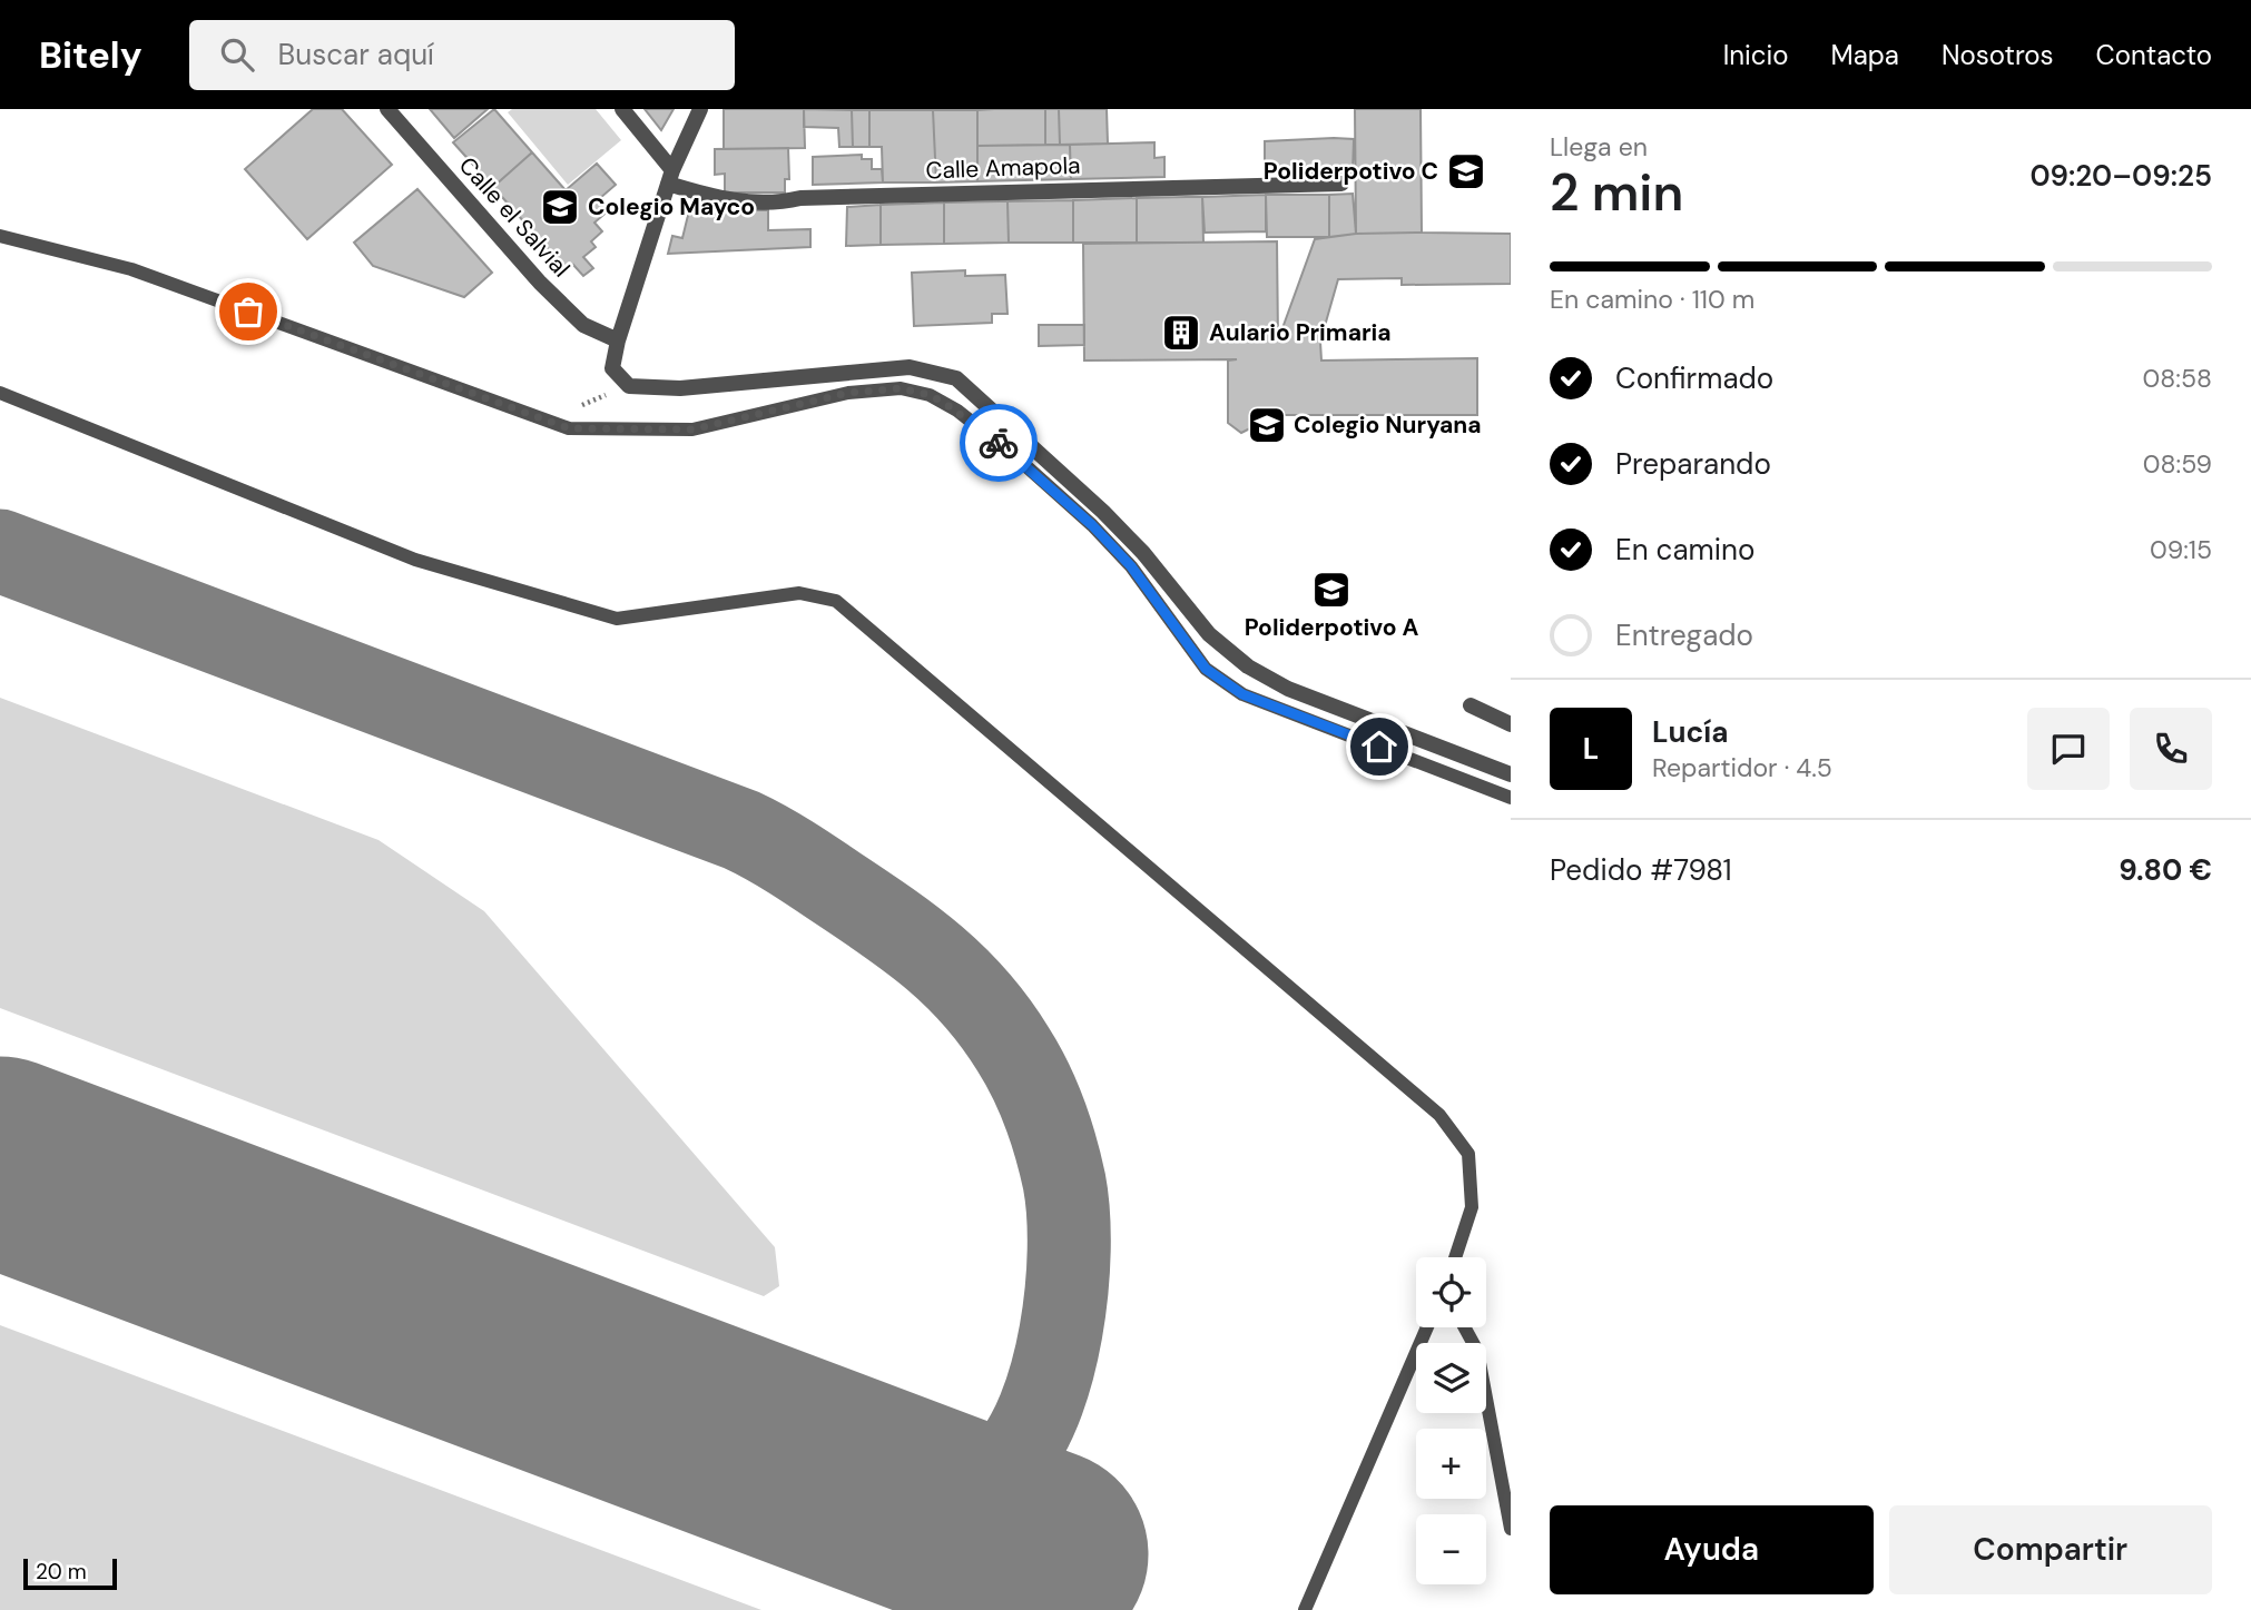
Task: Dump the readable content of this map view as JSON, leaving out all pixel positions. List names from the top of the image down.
{
  "streets": {
    "street": ["Calle Amapola", "Calle el Salvial"]
  },
  "places": {
    "school or university": [
      "Poliderpotivo C",
      "Colegio Mayco",
      "Colegio Nuryana",
      "Poliderpotivo A"
    ],
    "building": ["Aulario Primaria"]
  },
  "scale_bar": "20 m",
  "page": {
    "header": "Bitely",
    "search": "Buscar aquí",
    "nav": [
      "Inicio",
      "Mapa",
      "Nosotros",
      "Contacto"
    ],
    "heading": ["2 min", "Llega en", "09:20–09:25"],
    "panel": [
      "Lucía",
      "Repartidor · 4.5",
      "Pedido #7981",
      "9.80 €"
    ],
    "bar": "En camino · 110 m",
    "list": [
      ["Confirmado", "08:58"],
      ["Preparando", "08:59"],
      ["En camino", "09:15"],
      "Entregado"
    ],
    "round": "L",
    "map_buttons": ["+", "−"],
    "buttons": ["Ayuda", "Compartir"],
    "scale": "20 m"
  }
}
